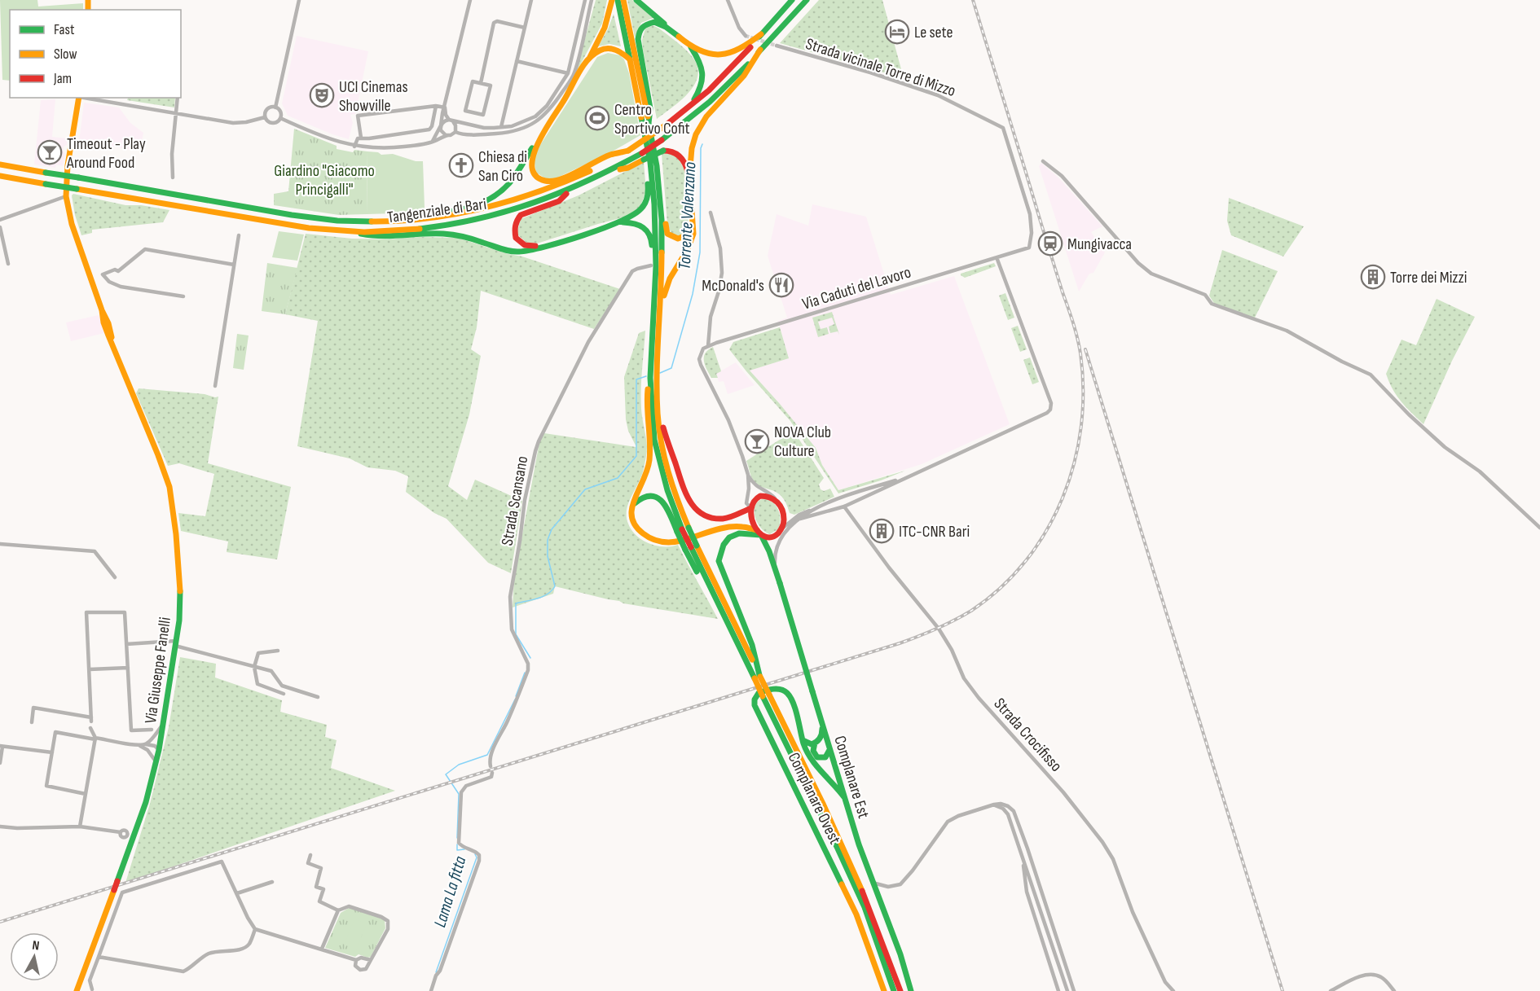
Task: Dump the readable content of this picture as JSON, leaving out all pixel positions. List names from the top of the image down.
{
  "streets": {
    "main road": [
      "Tangenziale di Bari",
      "Via Giuseppe Fanelli",
      "Complanare Est",
      "Complanare Ovest"
    ],
    "street": [
      "Strada vicinale Torre di Mizzo",
      "Via Caduti del Lavoro",
      "Strada Scansano",
      "Strada Crocifisso"
    ]
  },
  "crossings": [
    ["Strada vicinale Torre di Mizzo", "Via Caduti del Lavoro"],
    ["Complanare Est", "Complanare Ovest"]
  ],
  "water": ["Torrente Valenzano", "Lama La fitta"],
  "parks": ["Giardino \"Giacomo Princigalli\""],
  "places": {
    "hotel": ["Le sete"],
    "theatre": ["UCI Cinemas Showville"],
    "sports": ["Centro Sportivo Cofit"],
    "bar": ["Timeout - Play Around Food", "NOVA Club Culture"],
    "church": ["Chiesa di San Ciro"],
    "station": ["Mungivacca"],
    "building": ["Torre dei Mizzi", "ITC-CNR Bari"],
    "restaurant": ["McDonald's"]
  },
  "legend": ["Fast", "Slow", "Jam"],
  "north": "top"
}
